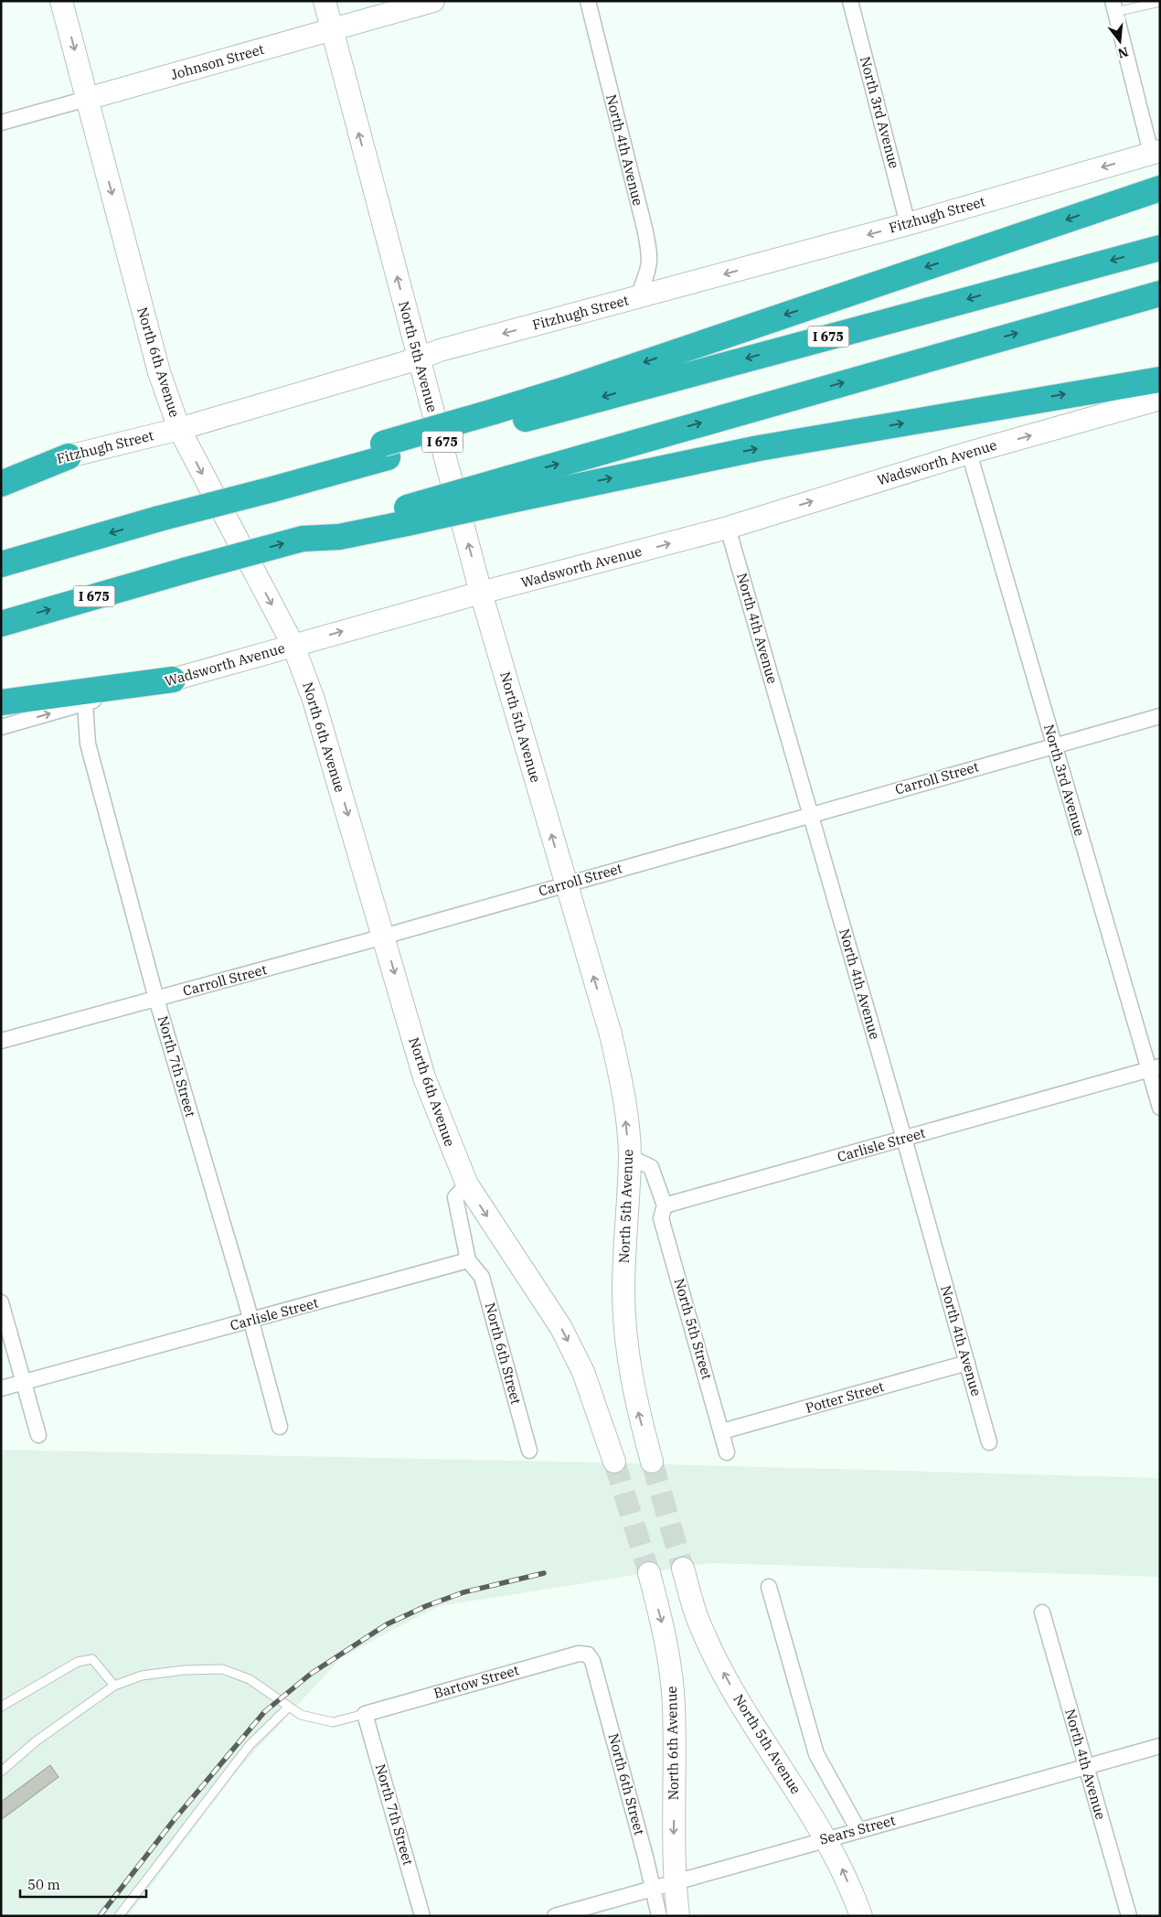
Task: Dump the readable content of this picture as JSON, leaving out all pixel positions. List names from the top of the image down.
{
  "streets": {
    "highway": ["I 675"],
    "street": [
      "Johnson Street",
      "North 3rd Avenue",
      "North 4th Avenue",
      "Fitzhugh Street",
      "North 5th Avenue",
      "North 6th Avenue",
      "Wadsworth Avenue",
      "Carroll Street",
      "North 7th Street",
      "Carlisle Street",
      "North 5th Street",
      "North 6th Street",
      "Potter Street",
      "Bartow Street",
      "Sears Street"
    ]
  },
  "crossings": [
    ["Johnson Street", "North 5th Avenue"],
    ["Johnson Street", "North 6th Avenue"],
    ["North 3rd Avenue", "Fitzhugh Street"],
    ["North 3rd Avenue", "Wadsworth Avenue"],
    ["North 3rd Avenue", "Carroll Street"],
    ["North 3rd Avenue", "Carlisle Street"],
    ["North 4th Avenue", "Fitzhugh Street"],
    ["North 4th Avenue", "Wadsworth Avenue"],
    ["North 4th Avenue", "Carroll Street"],
    ["North 4th Avenue", "Carlisle Street"],
    ["North 4th Avenue", "Potter Street"],
    ["North 4th Avenue", "Sears Street"],
    ["Fitzhugh Street", "North 5th Avenue"],
    ["Fitzhugh Street", "North 6th Avenue"],
    ["North 5th Avenue", "Wadsworth Avenue"],
    ["North 5th Avenue", "Carroll Street"],
    ["North 5th Avenue", "Sears Street"],
    ["North 6th Avenue", "Wadsworth Avenue"],
    ["North 6th Avenue", "Carroll Street"],
    ["North 6th Avenue", "Sears Street"],
    ["Wadsworth Avenue", "North 7th Street"],
    ["Carroll Street", "North 7th Street"],
    ["North 7th Street", "Carlisle Street"],
    ["North 7th Street", "Bartow Street"],
    ["Carlisle Street", "North 5th Street"],
    ["Carlisle Street", "North 6th Street"],
    ["North 5th Street", "Potter Street"],
    ["North 6th Street", "Bartow Street"],
    ["North 6th Street", "Sears Street"]
  ],
  "one_way": [
    "Fitzhugh Street",
    "North 5th Avenue",
    "North 6th Avenue",
    "Wadsworth Avenue"
  ],
  "scale_bar": "50 m",
  "north": "bottom"
}
